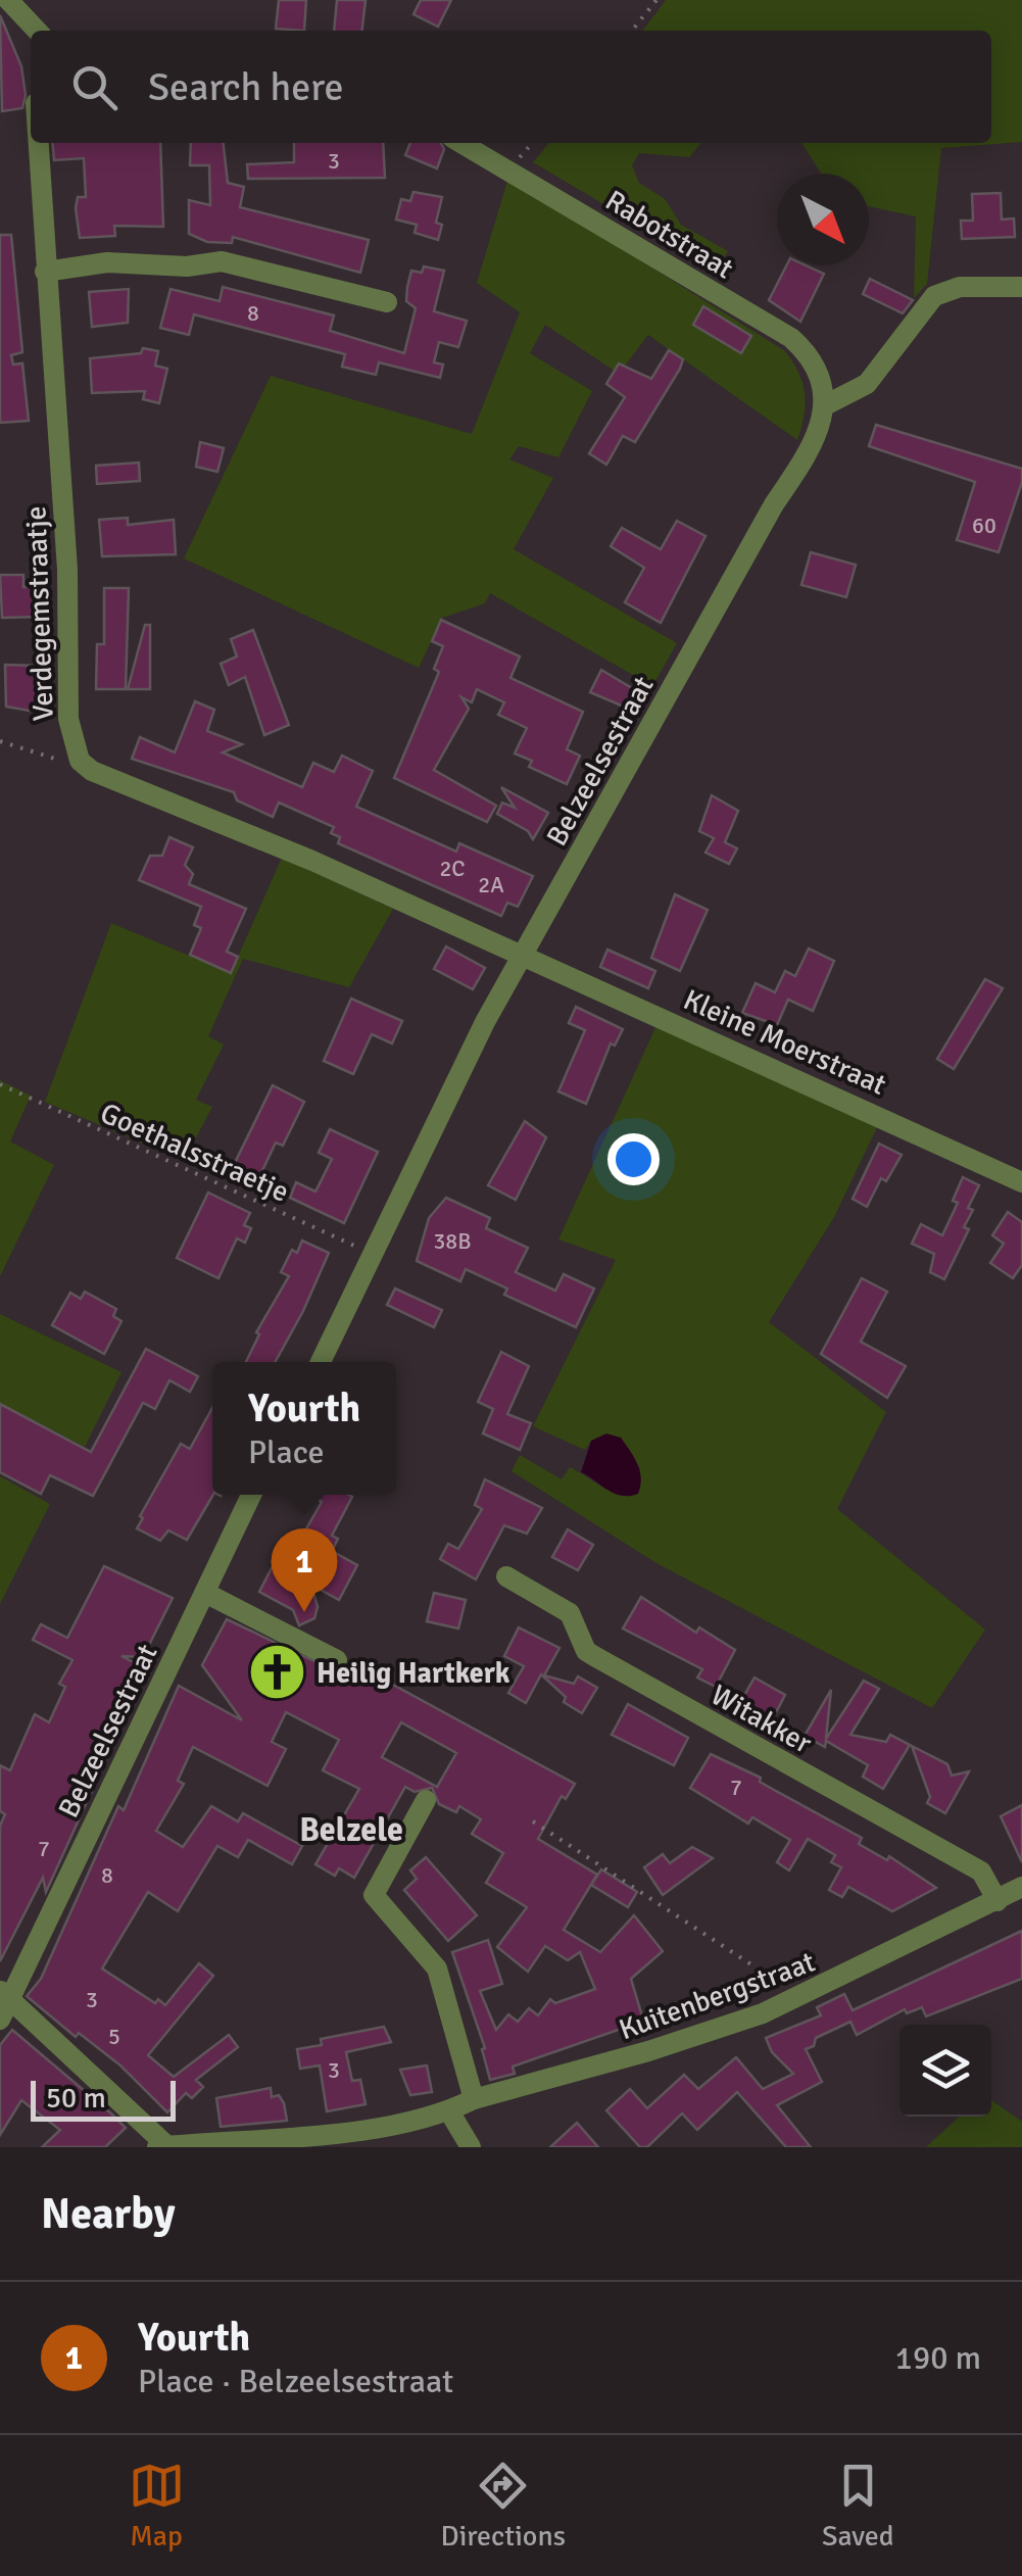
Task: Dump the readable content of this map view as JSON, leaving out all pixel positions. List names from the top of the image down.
{
  "streets": {
    "street": [
      "Rabotstraat",
      "Verdegemstraatje",
      "Belzeelsestraat",
      "Kleine Moerstraat",
      "Witakker",
      "Kuitenbergstraat"
    ],
    "path": ["Goethalsstraetje"]
  },
  "crossings": [
    ["Rabotstraat", "Belzeelsestraat"],
    ["Belzeelsestraat", "Kleine Moerstraat"],
    ["Belzeelsestraat", "Goethalsstraetje"],
    ["Witakker", "Kuitenbergstraat"]
  ],
  "districts": ["Belzele"],
  "places": {
    "church": ["Heilig Hartkerk"]
  },
  "house_numbers": [
    "3",
    "8",
    "60",
    "2C",
    "2A",
    "38B",
    "7",
    "7",
    "8",
    "3",
    "5",
    "3"
  ],
  "scale_bar": "50 m",
  "north": "bottom right",
  "page": {
    "search": "Search here",
    "popup": ["Yourth", "Place"],
    "pins": "1",
    "scale": "50 m",
    "heading": "Nearby",
    "list": [
      {
        "mark": "1",
        "name": "Yourth",
        "note": "Place · Belzeelsestraat",
        "value": "190 m"
      }
    ],
    "nav": ["Map", "Directions", "Saved"]
  }
}
